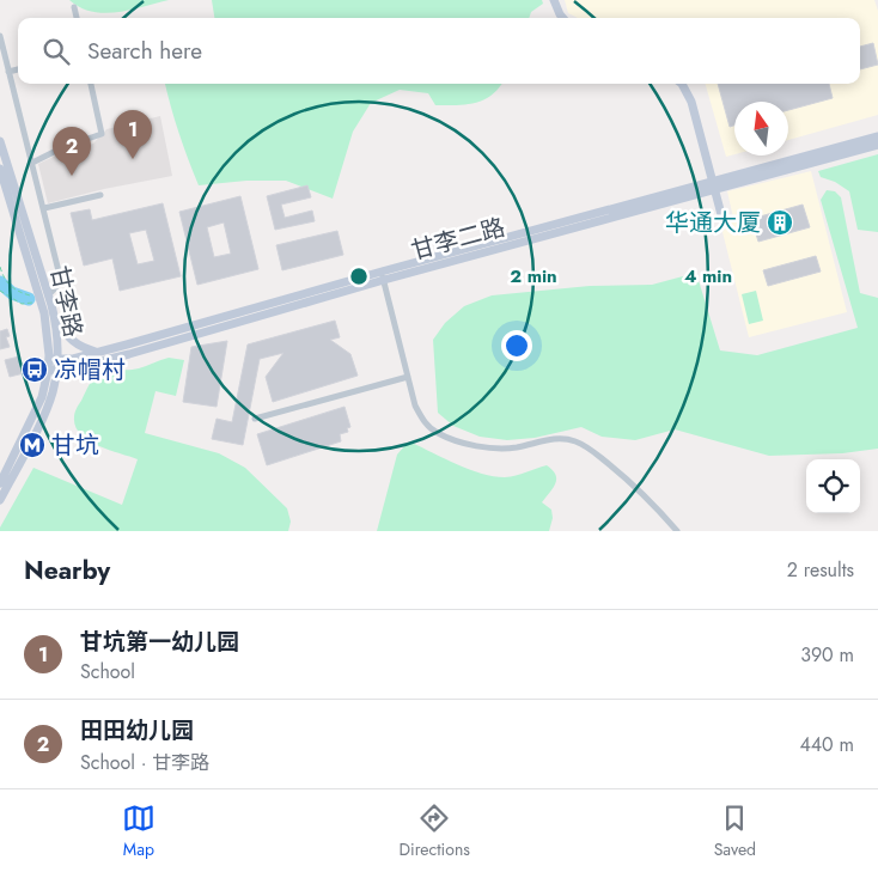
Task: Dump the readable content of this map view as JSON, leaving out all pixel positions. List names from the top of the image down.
{
  "streets": {
    "main road": ["甘李二路", "甘李路"]
  },
  "crossings": [
    ["甘李二路", "甘李路"]
  ],
  "places": {
    "building": ["华通大厦"],
    "bus stop": ["凉帽村"],
    "metro station": ["甘坑"]
  },
  "north": "top",
  "page": {
    "search": "Search here",
    "pins": ["1", "2"],
    "heading": ["Nearby", "2 results"],
    "list": [
      {
        "mark": "1",
        "name": "甘坑第一幼儿园",
        "note": "School",
        "value": "390 m"
      },
      {
        "mark": "2",
        "name": "田田幼儿园",
        "note": "School · 甘李路",
        "value": "440 m"
      }
    ],
    "nav": ["Map", "Directions", "Saved"]
  },
  "rings": ["2 min", "4 min"]
}
